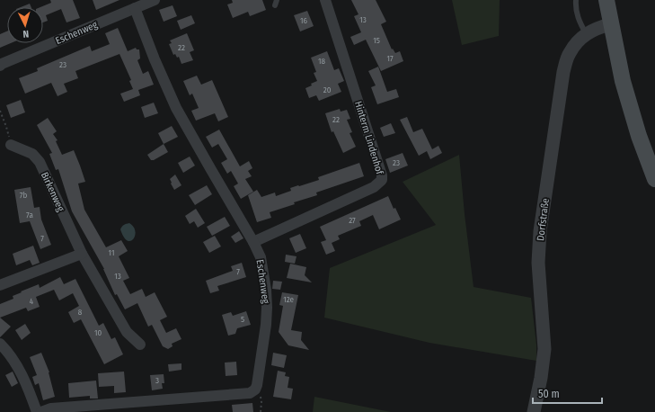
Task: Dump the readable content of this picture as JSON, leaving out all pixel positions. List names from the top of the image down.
{
  "streets": {
    "street": [
      "Eschenweg",
      "Hinterm Lindenhof",
      "Birkenweg",
      "Dorfstraße"
    ]
  },
  "crossings": [
    ["Eschenweg", "Hinterm Lindenhof"]
  ],
  "house_numbers": [
    "13",
    "16",
    "15",
    "22",
    "17",
    "18",
    "23",
    "20",
    "22",
    "23",
    "7b",
    "7a",
    "27",
    "7",
    "11",
    "7",
    "13",
    "12e",
    "4",
    "8",
    "5",
    "10",
    "3"
  ],
  "scale_bar": "50 m",
  "north": "bottom"
}
